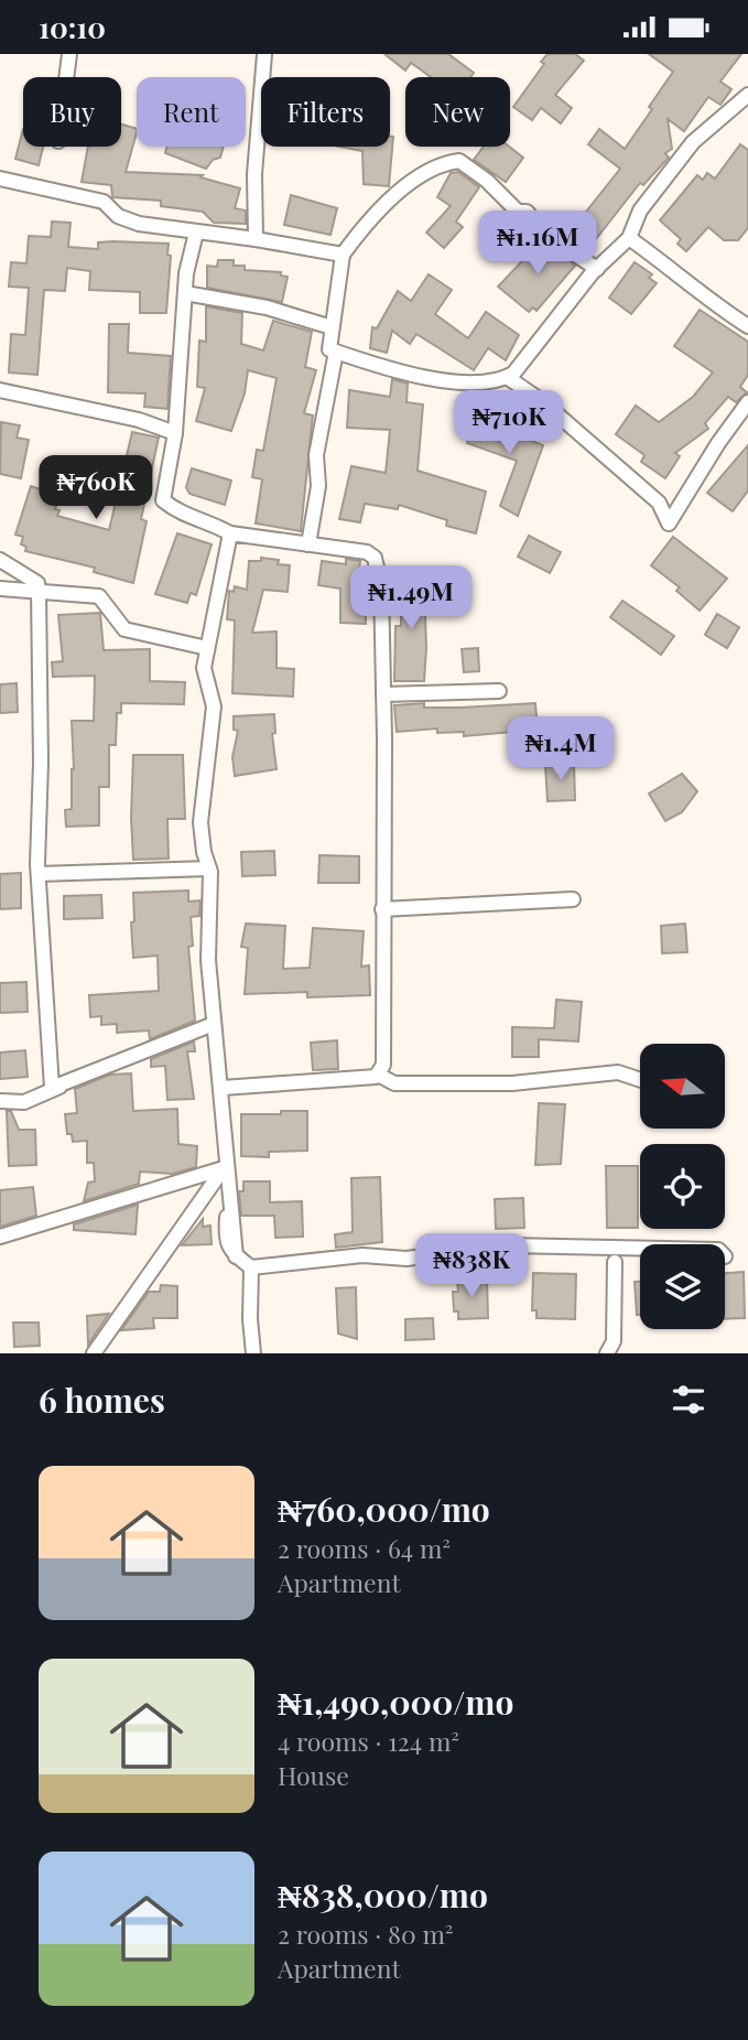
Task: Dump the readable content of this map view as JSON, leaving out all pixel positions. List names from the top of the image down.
{
  "north": "left",
  "page": {
    "status": "10:10",
    "chip": [
      "Buy",
      "Rent",
      "Filters",
      "New"
    ],
    "price": [
      "₦1.16M",
      "₦710K",
      "₦760K",
      "₦1.49M",
      "₦1.4M",
      "₦838K"
    ],
    "heading": "6 homes",
    "list": [
      {
        "name": "₦760,000/mo",
        "note": "2 rooms · 64 m² · Apartment"
      },
      {
        "name": "₦1,490,000/mo",
        "note": "4 rooms · 124 m² · House"
      },
      {
        "name": "₦838,000/mo",
        "note": "2 rooms · 80 m² · Apartment"
      }
    ]
  }
}
